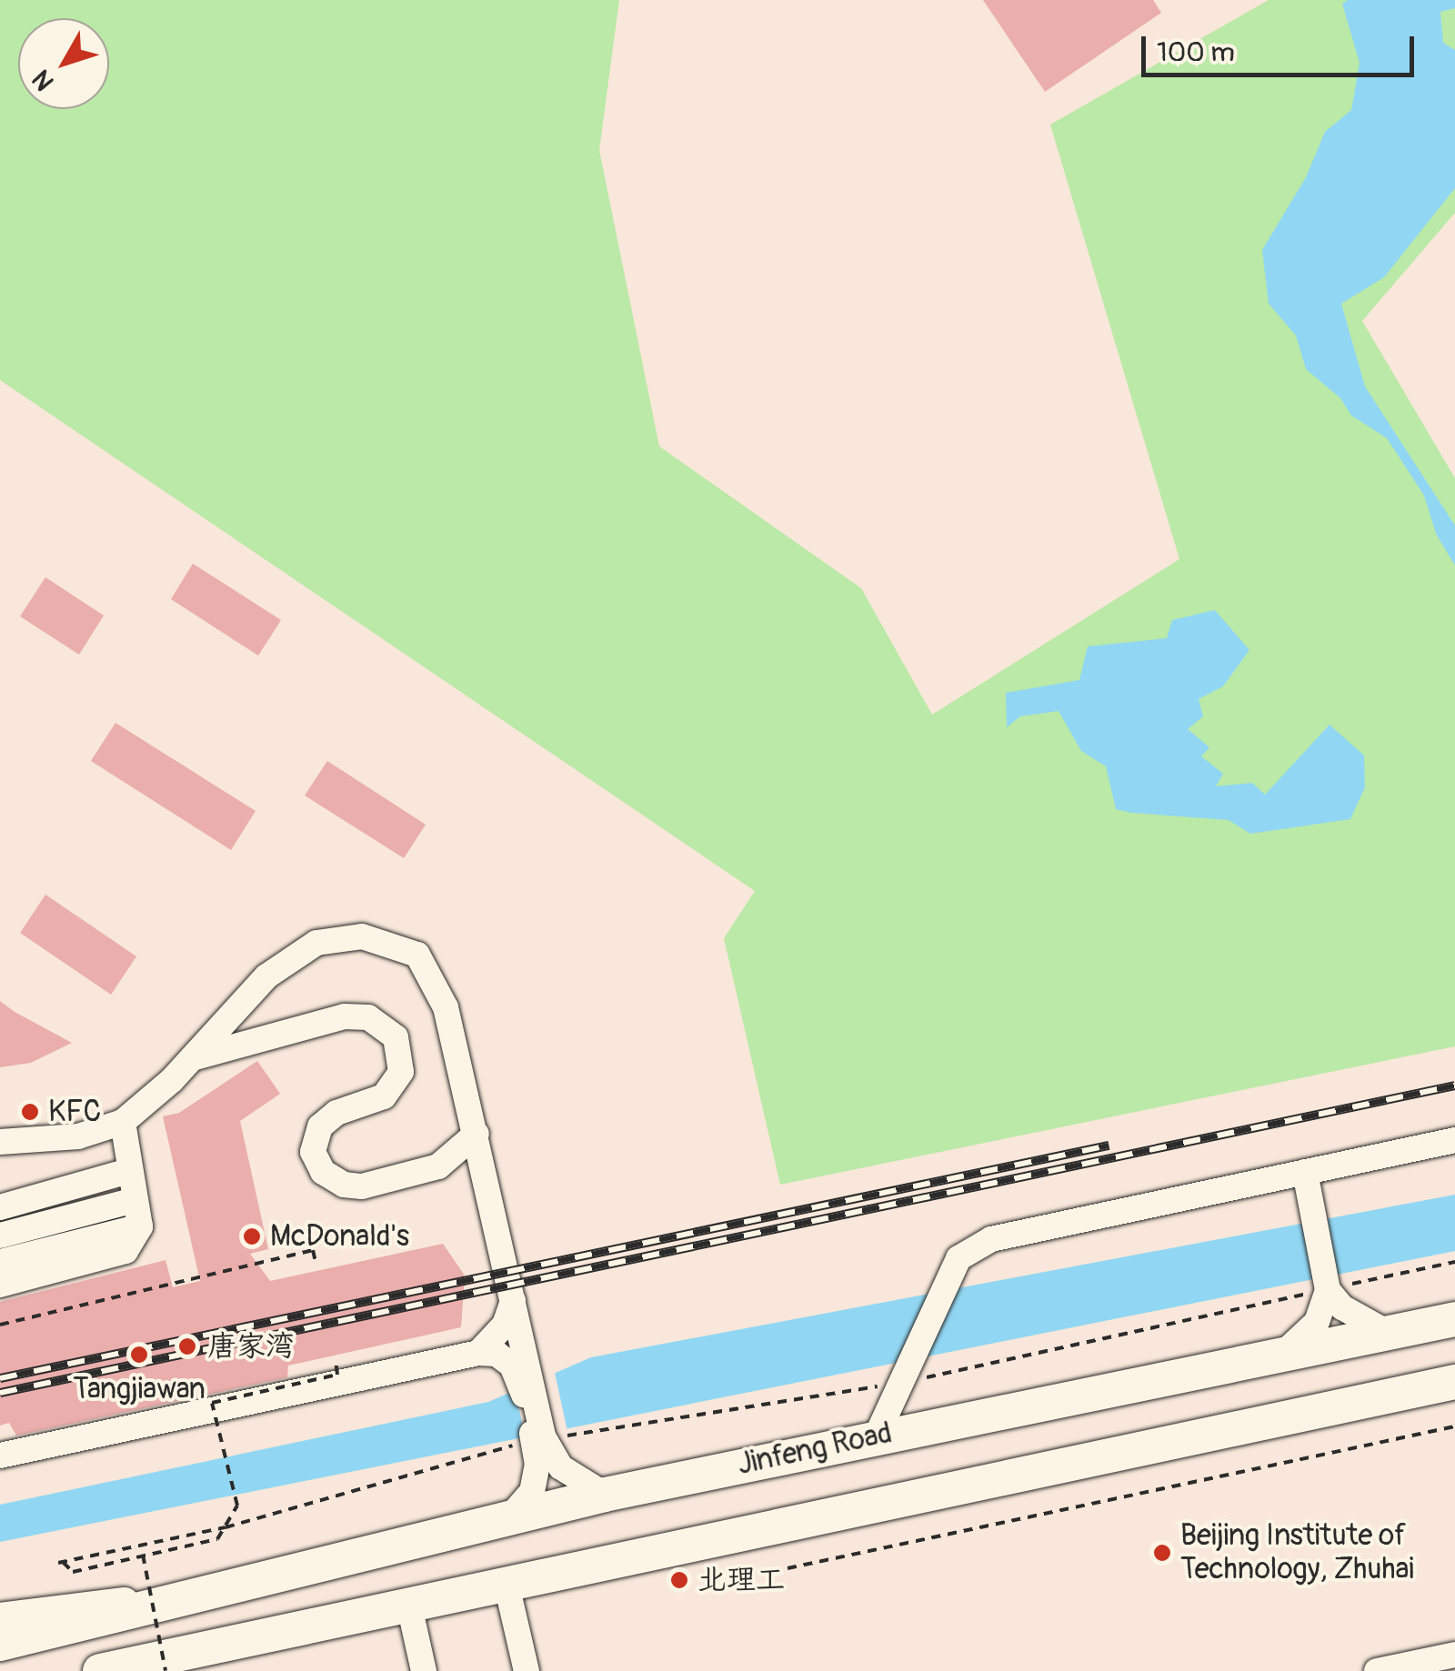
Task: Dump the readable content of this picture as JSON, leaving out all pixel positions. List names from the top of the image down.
{
  "streets": {
    "highway": ["Jinfeng Road"]
  },
  "places": [
    "KFC",
    "McDonald's",
    "唐家湾",
    "Tangjiawan",
    "Beijing Institute of Technology, Zhuhai",
    "北理工"
  ],
  "scale_bar": "100 m",
  "north": "bottom left"
}
